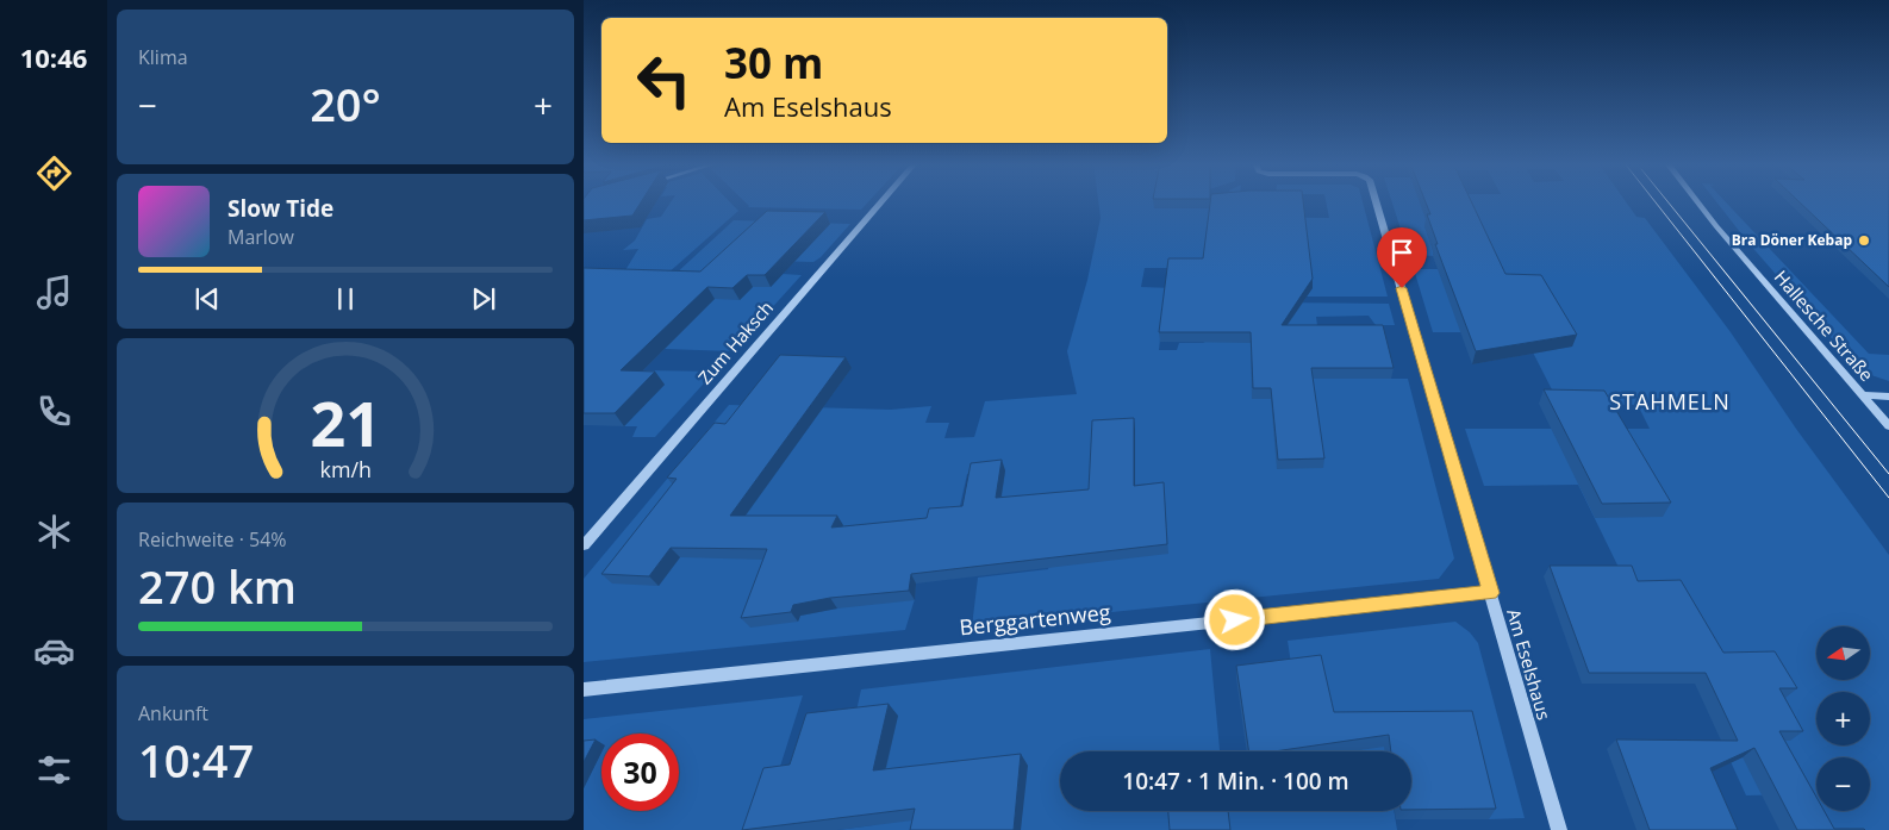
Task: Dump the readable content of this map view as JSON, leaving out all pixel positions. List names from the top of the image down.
{
  "streets": {
    "street": [
      "Hallesche Straße",
      "Zum Haksch",
      "Berggartenweg",
      "Am Eselshaus"
    ]
  },
  "crossings": [
    ["Berggartenweg", "Am Eselshaus"]
  ],
  "districts": ["STAHMELN"],
  "places": ["Bra Döner Kebap"],
  "north": "left",
  "page": {
    "tabs": "10:46",
    "tile": [
      "Klima",
      ["Reichweite · 54%", "270 km"],
      ["Ankunft", "10:47"]
    ],
    "turn": ["30 m", "Am Eselshaus"],
    "heat": ["−", "20°", "+"],
    "song": ["Slow Tide", "Marlow"],
    "map_buttons": ["+", "−"],
    "limit": "30",
    "trip": "10:47 · 1 Min. · 100 m",
    "gauge": ["21", "km/h"]
  }
}
